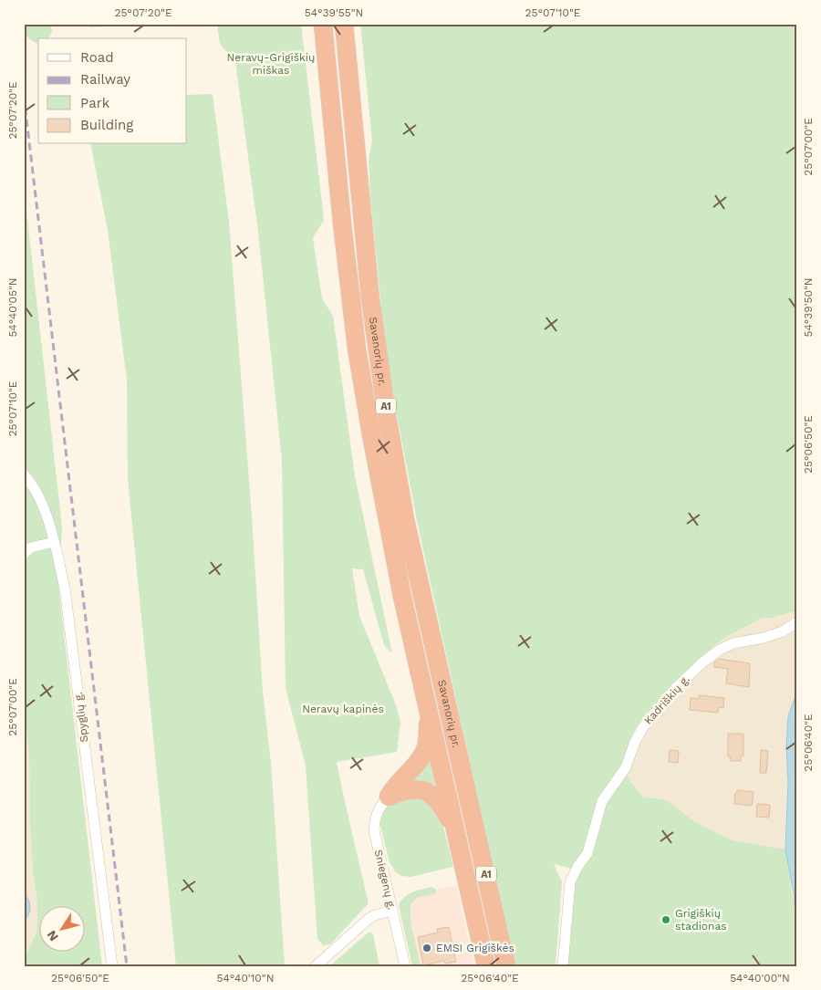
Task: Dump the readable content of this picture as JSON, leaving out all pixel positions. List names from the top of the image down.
{
  "streets": {
    "highway": ["Savanorių pr.", "A1"],
    "street": ["Kadriškių g.", "Spyglių g.", "Sniegenų g."]
  },
  "parks": ["Neravų-Grigiškių miškas", "Neravų kapinės"],
  "places": ["Grigiškių stadionas", "EMSI Grigiškės"],
  "legend": [
    "Road",
    "Railway",
    "Park",
    "Building"
  ],
  "north": "bottom left",
  "coordinates": [
    "25°07'20\"E",
    "54°39'55\"N",
    "25°07'10\"E",
    "25°07'00\"E",
    "54°39'50\"N",
    "54°40'05\"N",
    "25°06'50\"E",
    "25°06'40\"E",
    "54°40'10\"N",
    "54°40'00\"N"
  ]
}
